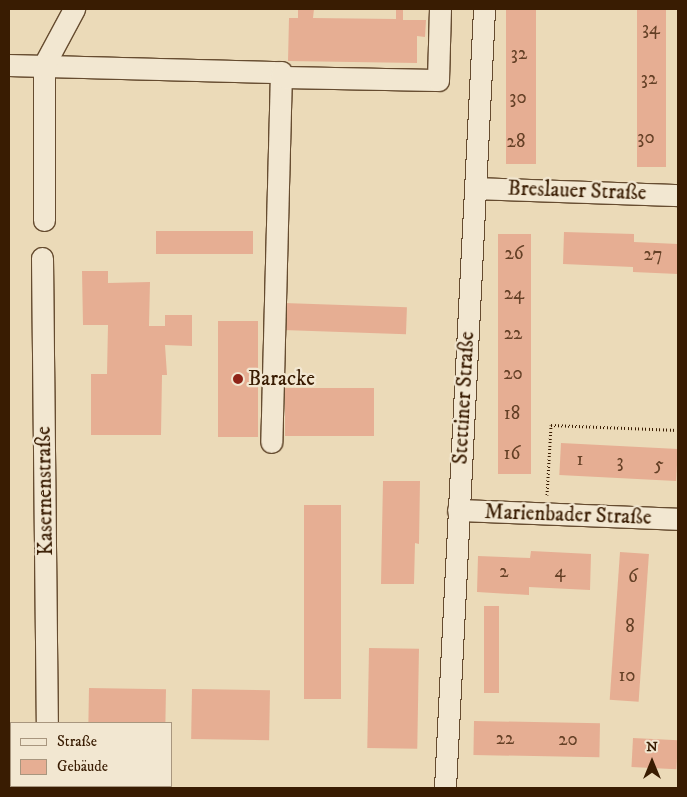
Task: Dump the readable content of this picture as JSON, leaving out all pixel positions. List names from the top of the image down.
{
  "streets": {
    "street": [
      "Breslauer Straße",
      "Stettiner Straße",
      "Kasernenstraße",
      "Marienbader Straße"
    ]
  },
  "crossings": [
    ["Breslauer Straße", "Stettiner Straße"],
    ["Stettiner Straße", "Marienbader Straße"]
  ],
  "places": ["Baracke"],
  "house_numbers": [
    "34",
    "32",
    "32",
    "30",
    "30",
    "28",
    "26",
    "27",
    "24",
    "22",
    "20",
    "18",
    "16",
    "1",
    "3",
    "5",
    "2",
    "4",
    "6",
    "8",
    "10",
    "22",
    "20"
  ],
  "legend": ["Straße", "Gebäude"],
  "north": "top"
}
